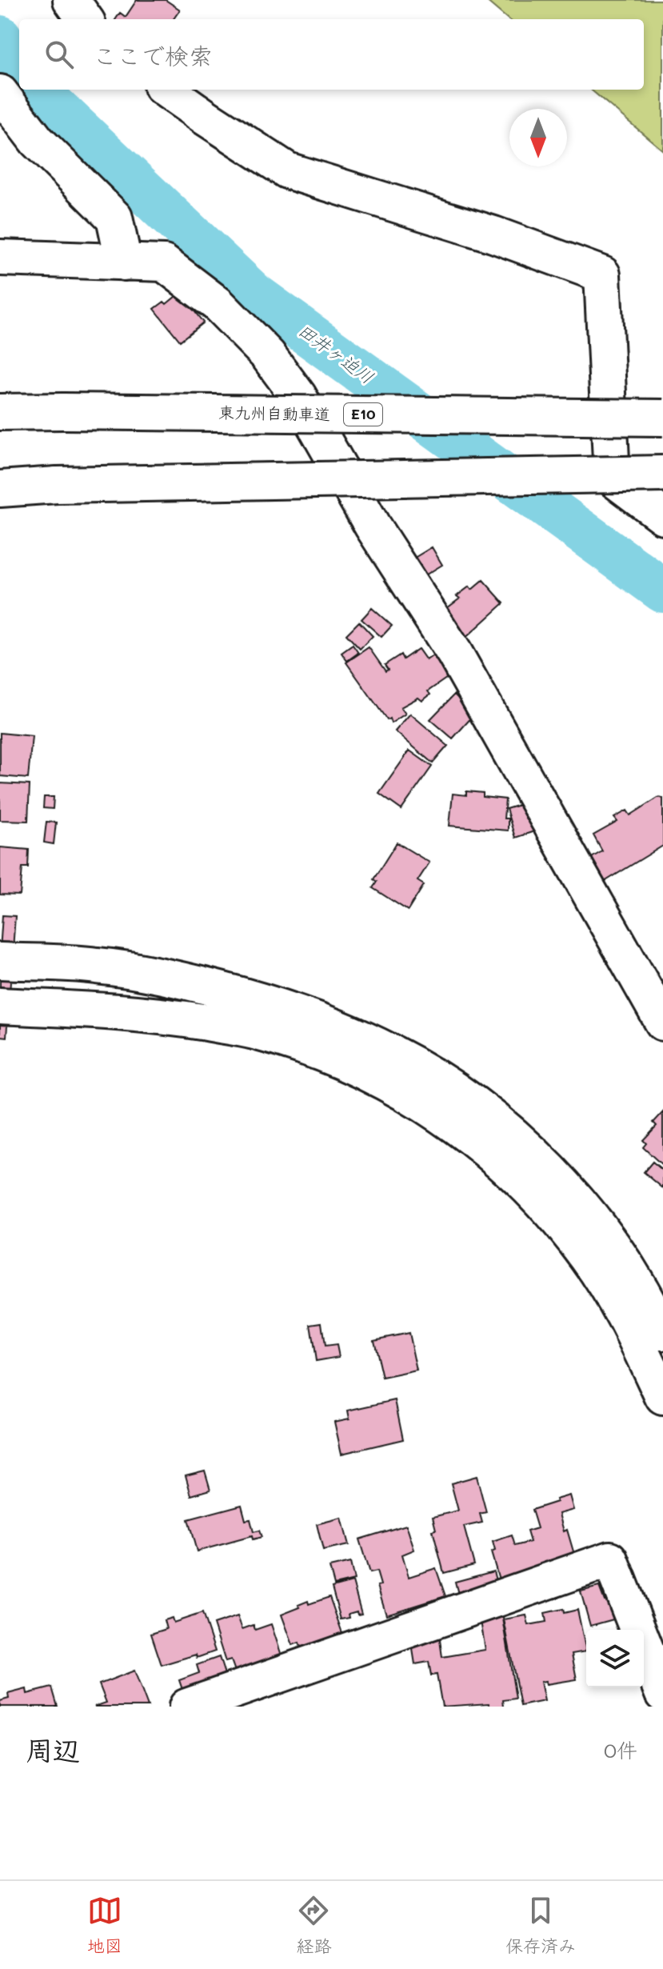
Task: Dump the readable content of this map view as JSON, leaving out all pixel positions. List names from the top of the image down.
{
  "streets": {
    "main road": ["東九州自動車道", "E10"]
  },
  "water": ["田井ヶ迫川"],
  "north": "bottom",
  "page": {
    "search": "ここで検索",
    "heading": ["周辺", "0件"],
    "nav": ["地図", "経路", "保存済み"]
  }
}
